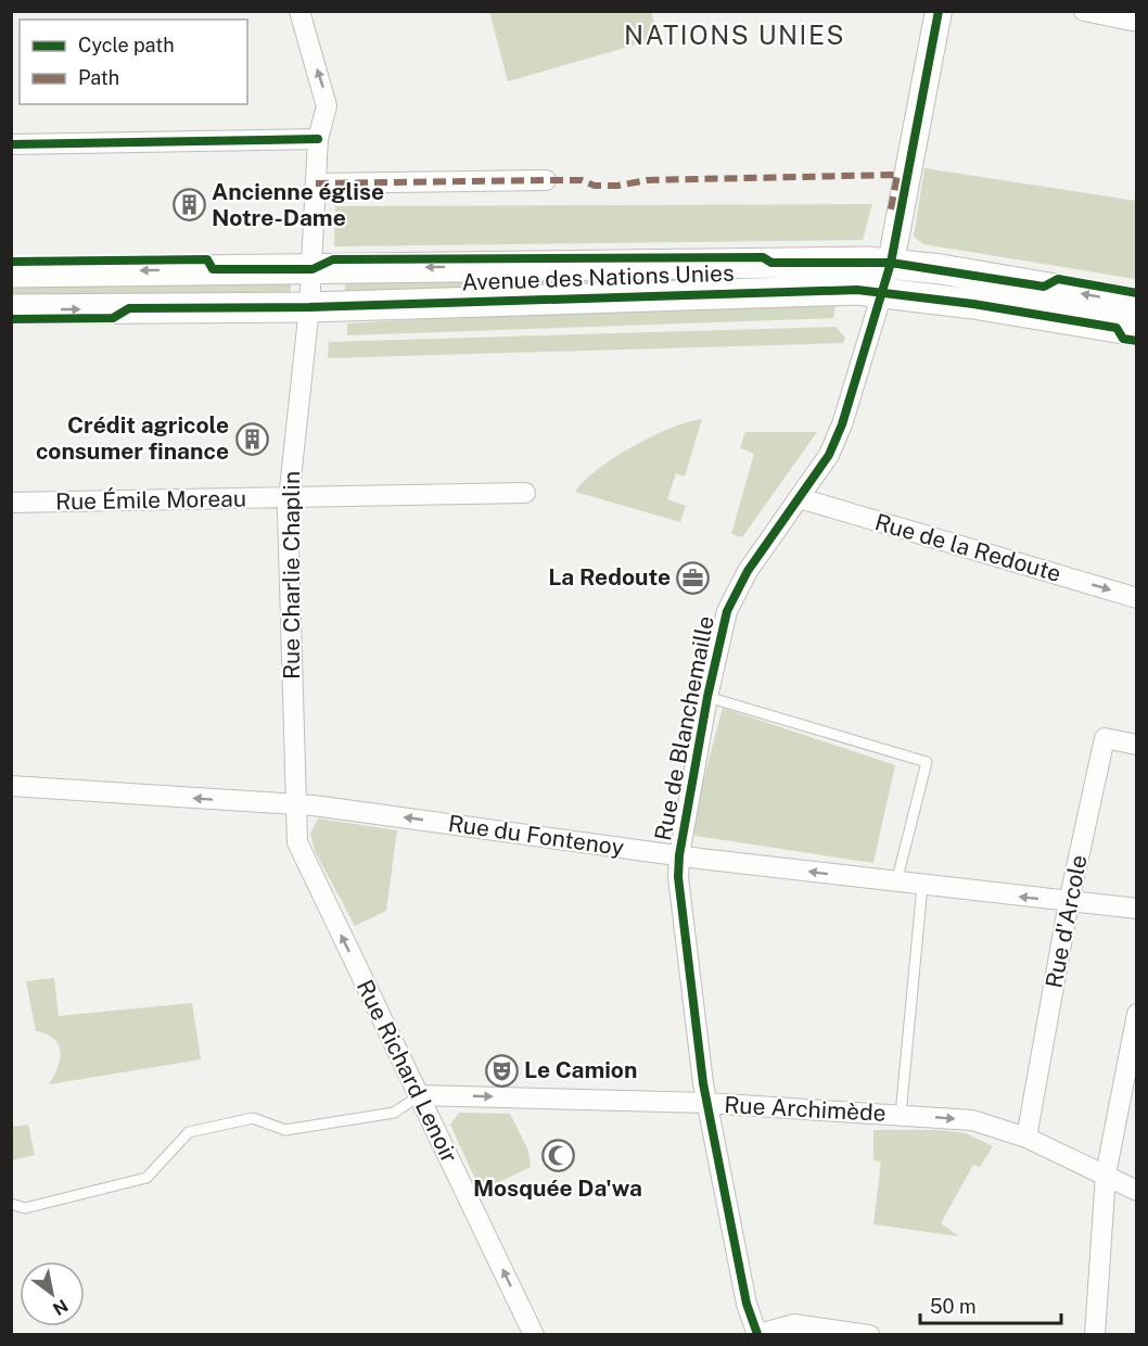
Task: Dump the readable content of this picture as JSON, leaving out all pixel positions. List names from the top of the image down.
{
  "streets": {
    "main road": ["Avenue des Nations Unies"],
    "street": [
      "Rue Émile Moreau",
      "Rue de la Redoute",
      "Rue Charlie Chaplin",
      "Rue de Blanchemaille",
      "Rue du Fontenoy",
      "Rue d'Arcole",
      "Rue Richard Lenoir",
      "Rue Archimède"
    ]
  },
  "crossings": [
    ["Avenue des Nations Unies", "Rue Charlie Chaplin"],
    ["Avenue des Nations Unies", "Rue de Blanchemaille"],
    ["Rue Émile Moreau", "Rue Charlie Chaplin"],
    ["Rue de la Redoute", "Rue de Blanchemaille"],
    ["Rue Charlie Chaplin", "Rue du Fontenoy"],
    ["Rue Charlie Chaplin", "Rue Richard Lenoir"],
    ["Rue de Blanchemaille", "Rue du Fontenoy"],
    ["Rue de Blanchemaille", "Rue Archimède"],
    ["Rue du Fontenoy", "Rue d'Arcole"],
    ["Rue du Fontenoy", "Rue Richard Lenoir"],
    ["Rue d'Arcole", "Rue Archimède"],
    ["Rue Richard Lenoir", "Rue Archimède"]
  ],
  "one_way": [
    "Rue de la Redoute",
    "Rue du Fontenoy",
    "Rue Richard Lenoir",
    "Rue Archimède"
  ],
  "districts": ["NATIONS UNIES"],
  "places": {
    "building": ["Ancienne église Notre-Dame", "Crédit agricole consumer finance"],
    "office": ["La Redoute"],
    "theatre": ["Le Camion"],
    "mosque": ["Mosquée Da'wa"]
  },
  "legend": ["Cycle path", "Path"],
  "scale_bar": "50 m",
  "north": "bottom right"
}
